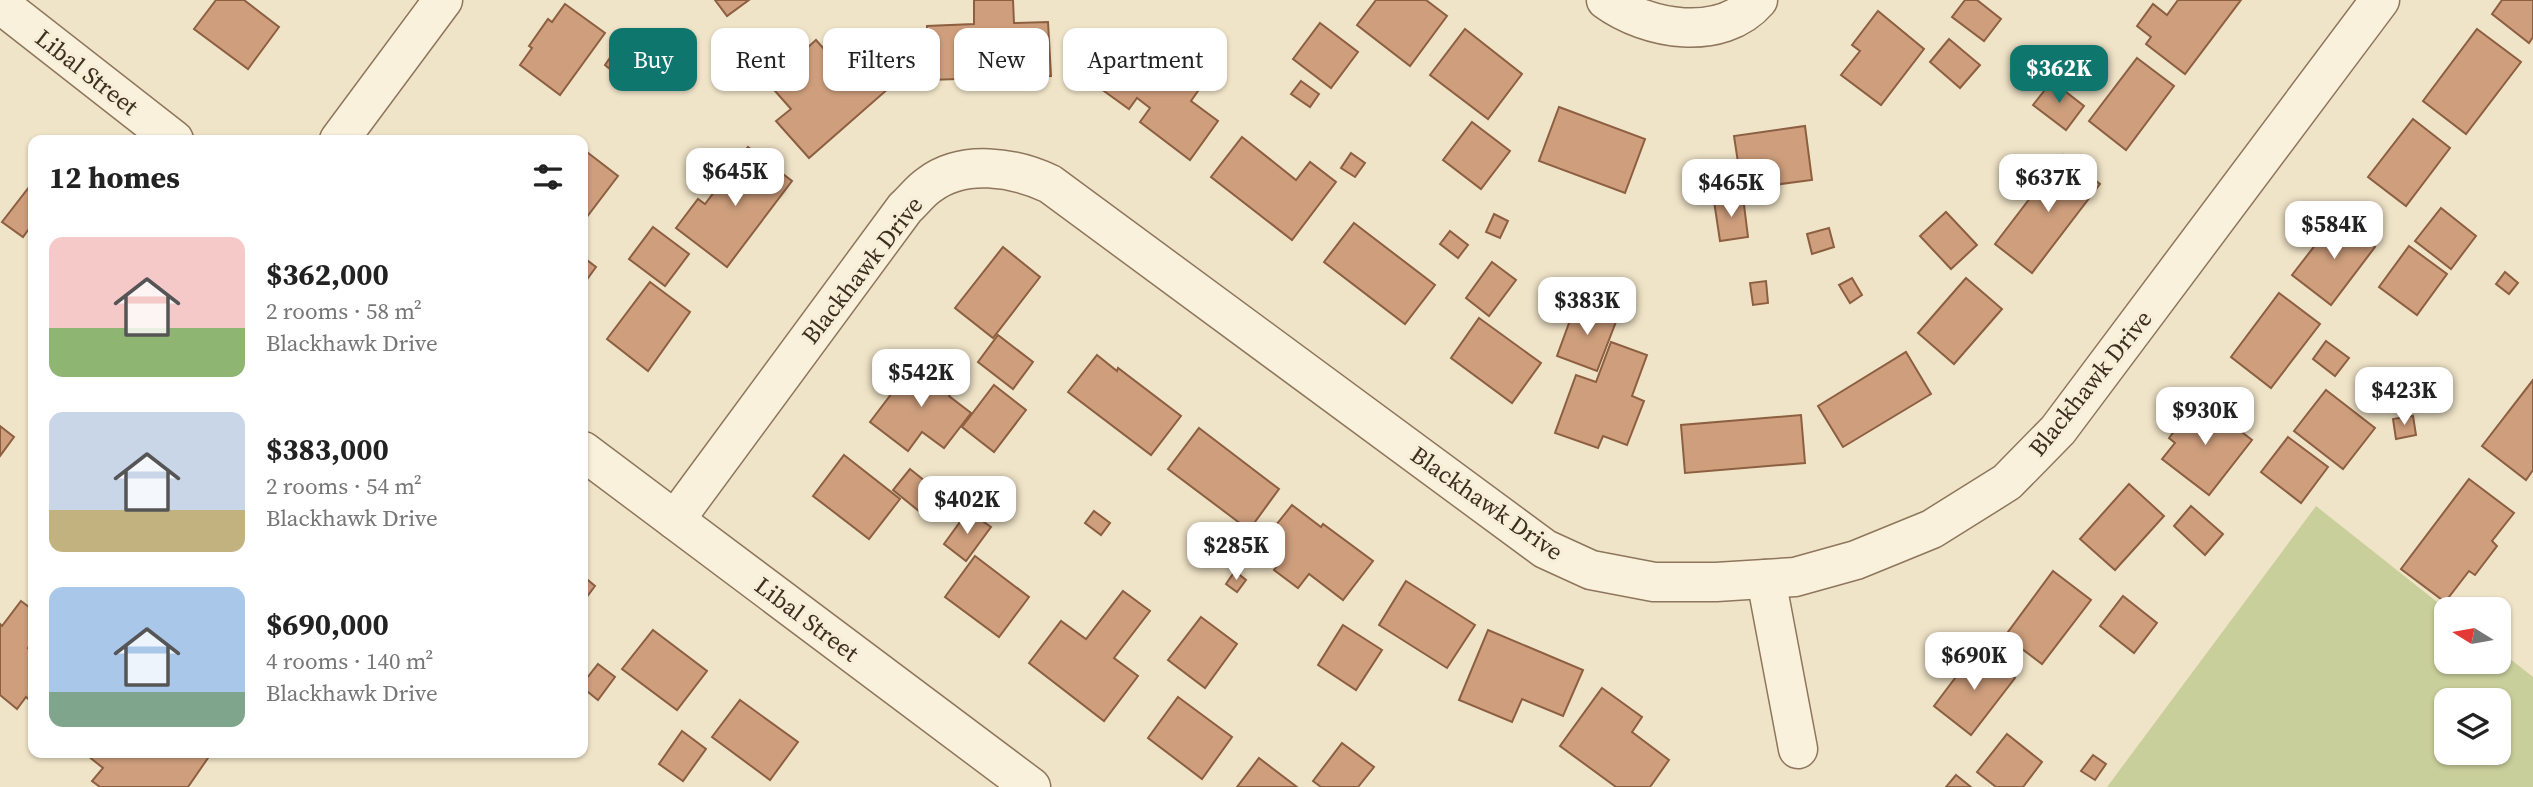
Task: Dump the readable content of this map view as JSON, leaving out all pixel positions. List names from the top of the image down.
{
  "streets": {
    "street": ["Libal Street", "Blackhawk Drive"]
  },
  "crossings": [
    ["Libal Street", "Blackhawk Drive"]
  ],
  "north": "left",
  "page": {
    "chip": [
      "Buy",
      "Rent",
      "Filters",
      "New",
      "Apartment"
    ],
    "price": [
      "$362K",
      "$645K",
      "$637K",
      "$465K",
      "$584K",
      "$383K",
      "$542K",
      "$423K",
      "$930K",
      "$402K",
      "$285K",
      "$690K"
    ],
    "heading": "12 homes",
    "list": [
      {
        "name": "$362,000",
        "note": "2 rooms · 58 m² · Blackhawk Drive"
      },
      {
        "name": "$383,000",
        "note": "2 rooms · 54 m² · Blackhawk Drive"
      },
      {
        "name": "$690,000",
        "note": "4 rooms · 140 m² · Blackhawk Drive"
      }
    ]
  }
}
